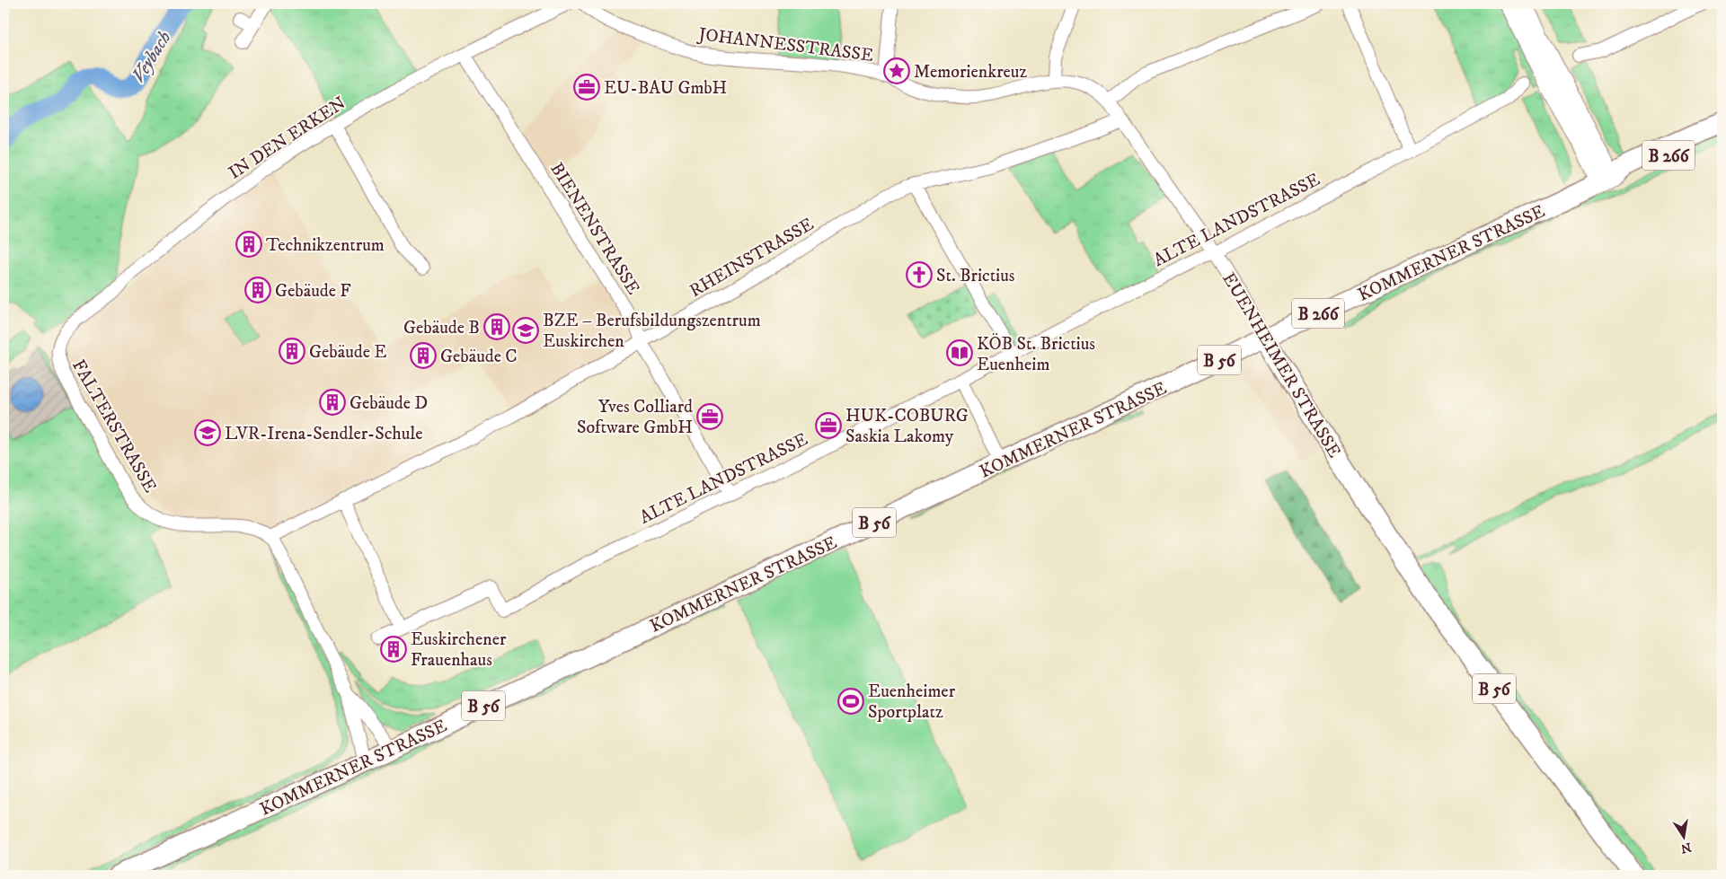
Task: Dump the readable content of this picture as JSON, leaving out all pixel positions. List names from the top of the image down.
{
  "streets": {
    "main road": [
      "B 266",
      "KOMMERNER STRASSE",
      "B 56",
      "EUENHEIMER STRASSE"
    ],
    "street": [
      "JOHANNESSTRASSE",
      "IN DEN ERKEN",
      "ALTE LANDSTRASSE",
      "BIENENSTRASSE",
      "RHEINSTRASSE",
      "FALTERSTRASSE"
    ]
  },
  "crossings": [
    ["JOHANNESSTRASSE", "EUENHEIMER STRASSE"],
    ["IN DEN ERKEN", "BIENENSTRASSE"],
    ["IN DEN ERKEN", "FALTERSTRASSE"],
    ["ALTE LANDSTRASSE", "BIENENSTRASSE"],
    ["ALTE LANDSTRASSE", "EUENHEIMER STRASSE"],
    ["BIENENSTRASSE", "RHEINSTRASSE"],
    ["KOMMERNER STRASSE", "EUENHEIMER STRASSE"],
    ["RHEINSTRASSE", "EUENHEIMER STRASSE"],
    ["RHEINSTRASSE", "FALTERSTRASSE"]
  ],
  "water": ["Veybach"],
  "places": {
    "place": ["Memorienkreuz"],
    "office": ["EU-BAU GmbH", "Yves Colliard Software GmbH", "HUK-COBURG Saskia Lakomy"],
    "building": [
      "Technikzentrum",
      "Gebäude F",
      "Gebäude B",
      "Gebäude E",
      "Gebäude C",
      "Gebäude D",
      "Euskirchener Frauenhaus"
    ],
    "church": ["St. Brictius"],
    "school or university": ["BZE – Berufsbildungszentrum Euskirchen", "LVR-Irena-Sendler-Schule"],
    "library": ["KÖB St. Brictius Euenheim"],
    "sports": ["Euenheimer Sportplatz"]
  },
  "north": "bottom"
}
